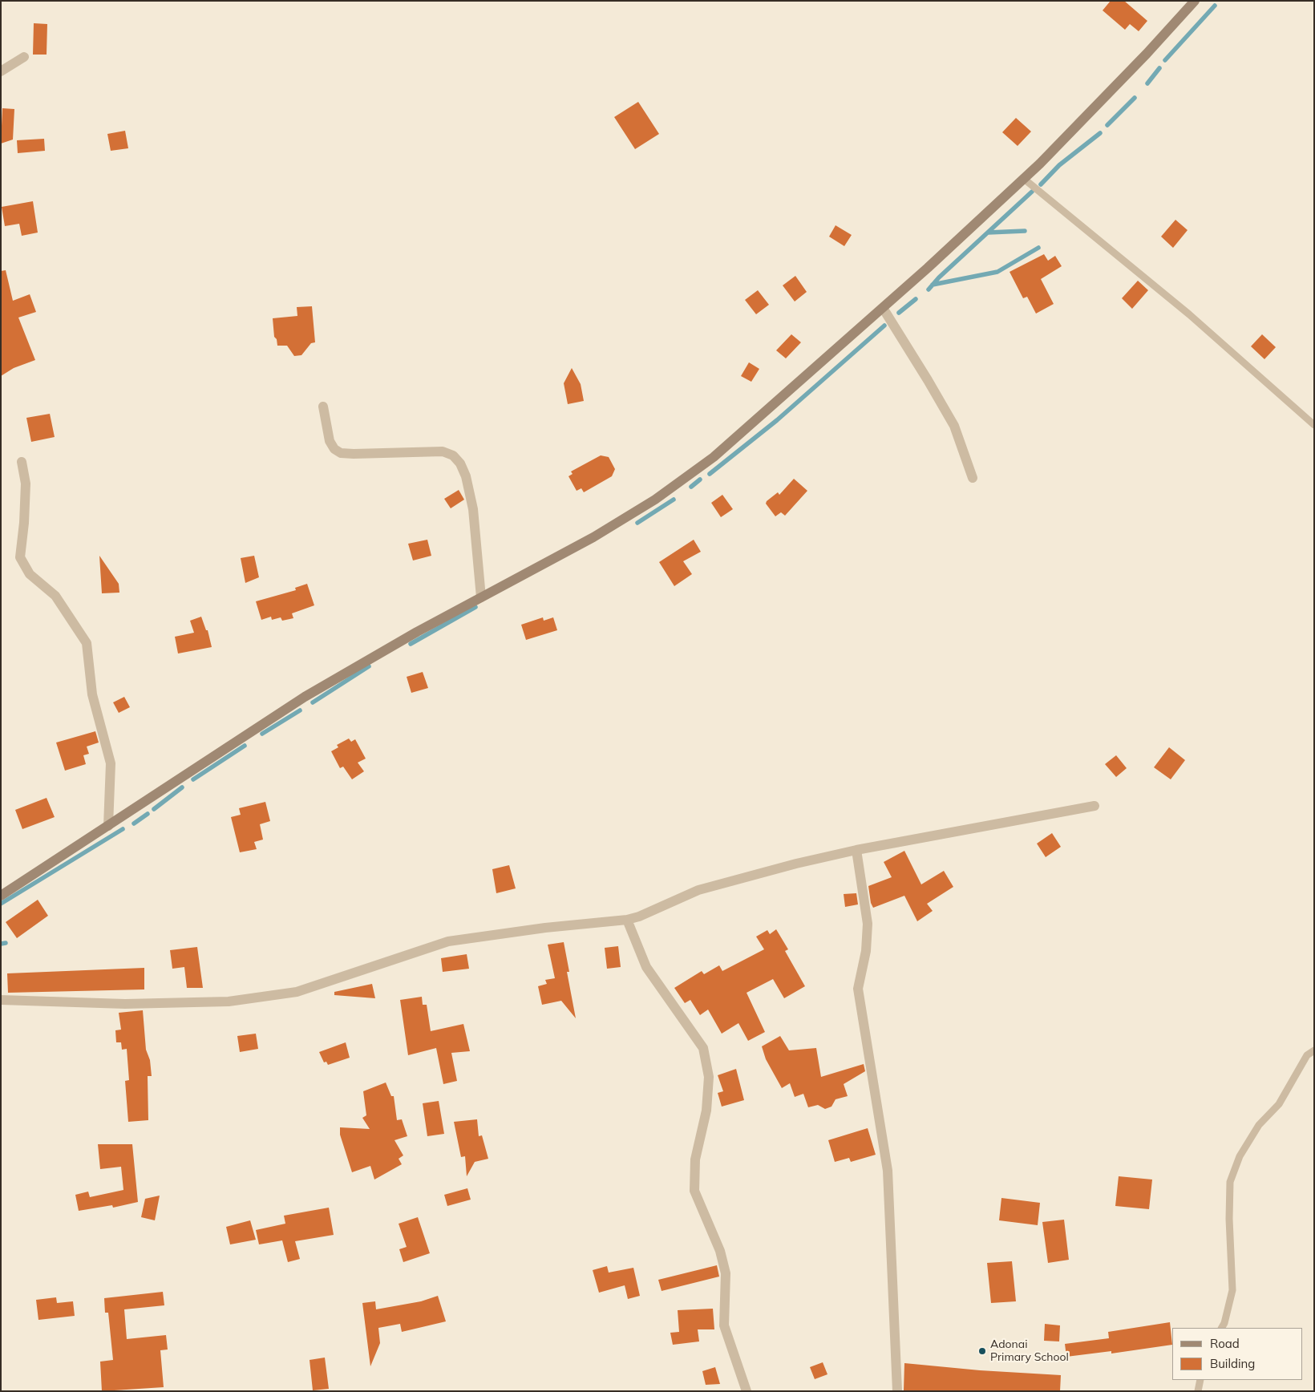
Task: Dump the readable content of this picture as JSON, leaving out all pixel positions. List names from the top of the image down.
{
  "places": ["Adonai Primary School"],
  "legend": ["Road", "Building"]
}
